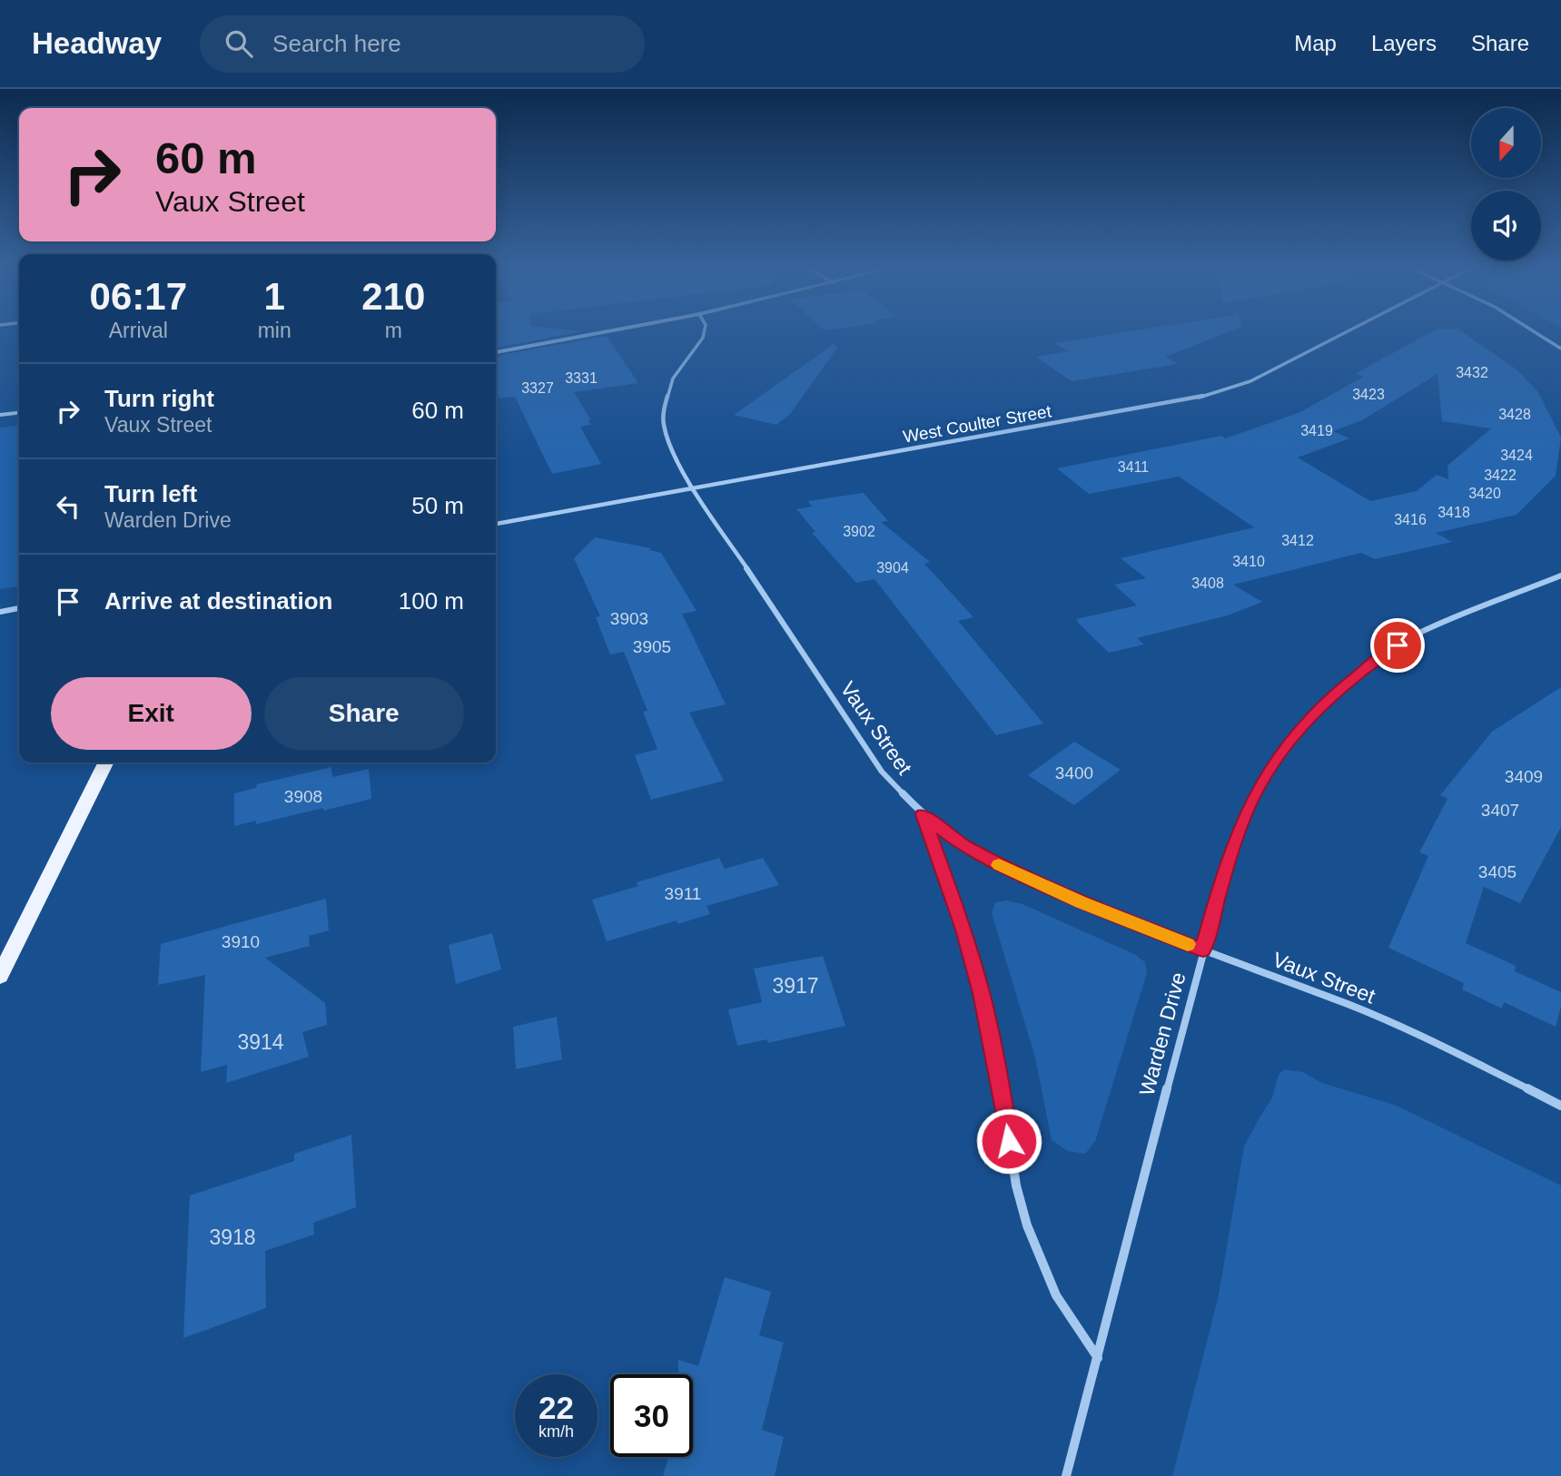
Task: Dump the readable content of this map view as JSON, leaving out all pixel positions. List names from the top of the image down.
{
  "streets": {
    "street": ["West Coulter Street", "Vaux Street", "Warden Drive"]
  },
  "crossings": [
    ["West Coulter Street", "Vaux Street"],
    ["Vaux Street", "Warden Drive"]
  ],
  "house_numbers": [
    "3432",
    "3331",
    "3327",
    "3423",
    "3428",
    "3419",
    "3424",
    "3411",
    "3422",
    "3420",
    "3418",
    "3416",
    "3902",
    "3412",
    "3410",
    "3904",
    "3408",
    "3903",
    "3905",
    "3400",
    "3409",
    "3908",
    "3407",
    "3405",
    "3911",
    "3910",
    "3917",
    "3914",
    "3918"
  ],
  "north": "bottom",
  "page": {
    "header": "Headway",
    "search": "Search here",
    "nav": ["Map", "Layers", "Share"],
    "turn": ["60 m", "Vaux Street"],
    "eta": [
      "06:17",
      "Arrival",
      "1",
      "min",
      "210",
      "m"
    ],
    "list": [
      {
        "name": "Turn right",
        "note": "Vaux Street",
        "value": "60 m"
      },
      {
        "name": "Turn left",
        "note": "Warden Drive",
        "value": "50 m"
      },
      {
        "name": "Arrive at destination",
        "value": "100 m"
      }
    ],
    "buttons": ["Exit", "Share"],
    "speed": "22 km/h",
    "limit": "30"
  }
}
